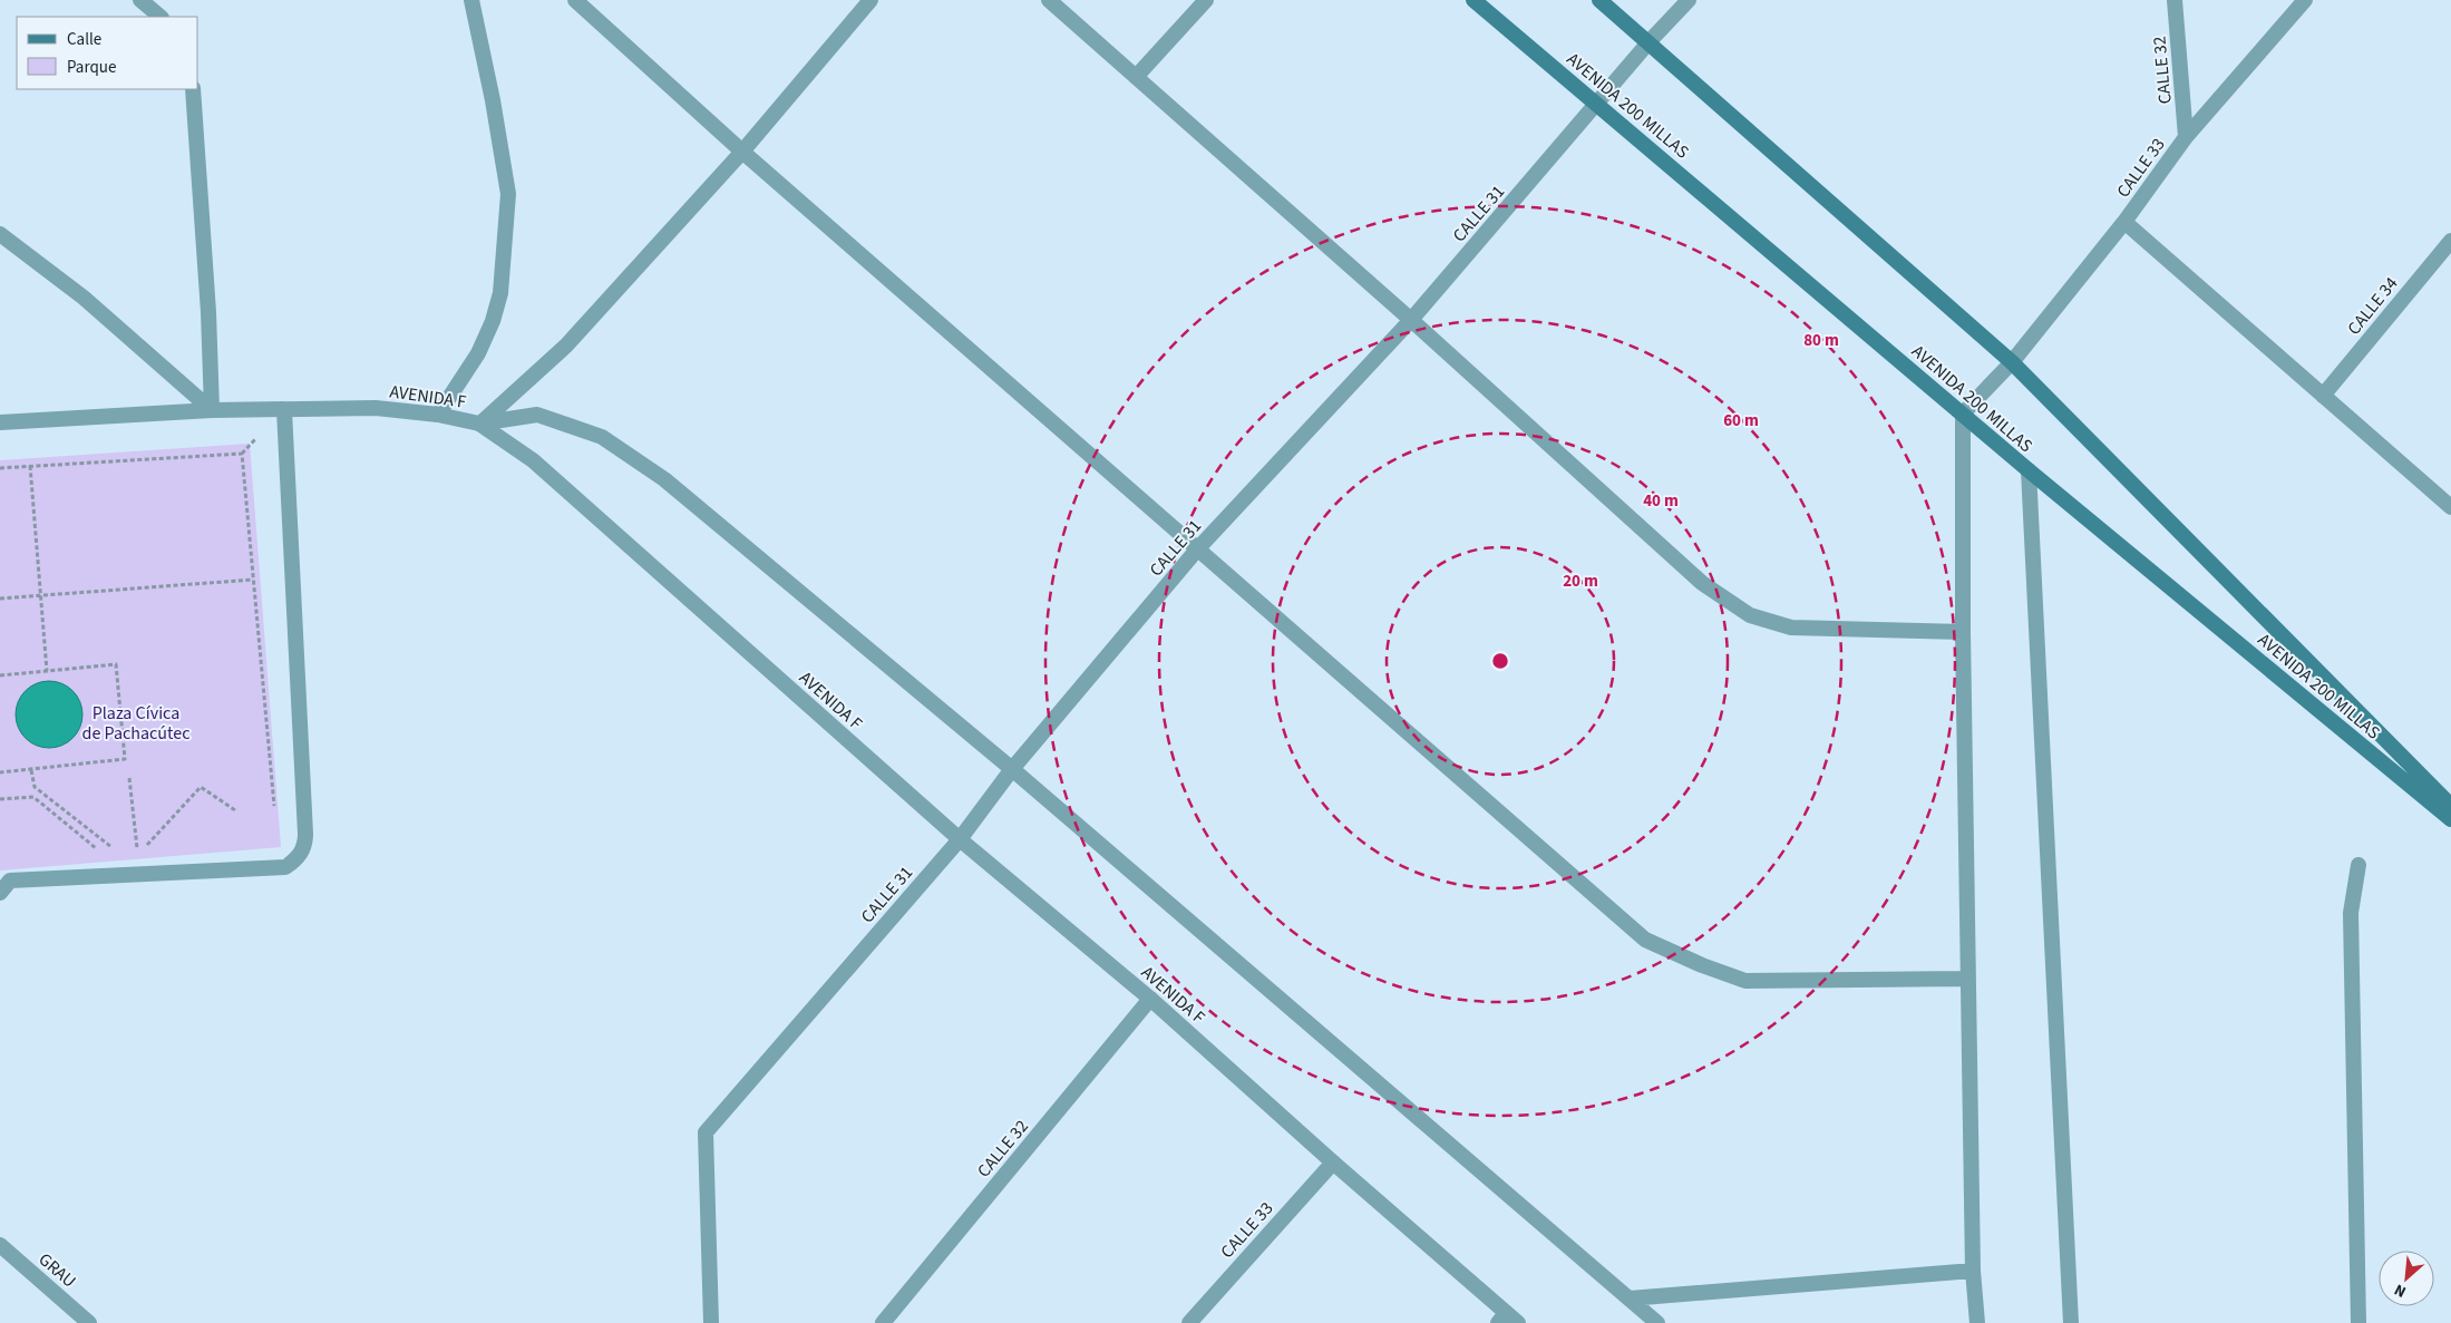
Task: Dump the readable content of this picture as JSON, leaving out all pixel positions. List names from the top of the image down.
{
  "streets": {
    "main road": ["AVENIDA 200 MILLAS"],
    "street": [
      "CALLE 32",
      "CALLE 33",
      "CALLE 31",
      "CALLE 34",
      "AVENIDA F",
      "GRAU"
    ]
  },
  "crossings": [
    ["CALLE 32", "CALLE 33"],
    ["CALLE 32", "AVENIDA F"],
    ["AVENIDA 200 MILLAS", "CALLE 33"],
    ["AVENIDA 200 MILLAS", "CALLE 31"],
    ["CALLE 33", "AVENIDA F"],
    ["CALLE 31", "AVENIDA F"]
  ],
  "parks": ["Plaza Cívica de Pachacútec"],
  "legend": ["Calle", "Parque"],
  "north": "bottom left",
  "rings": [
    "80 m",
    "60 m",
    "40 m",
    "20 m"
  ]
}
